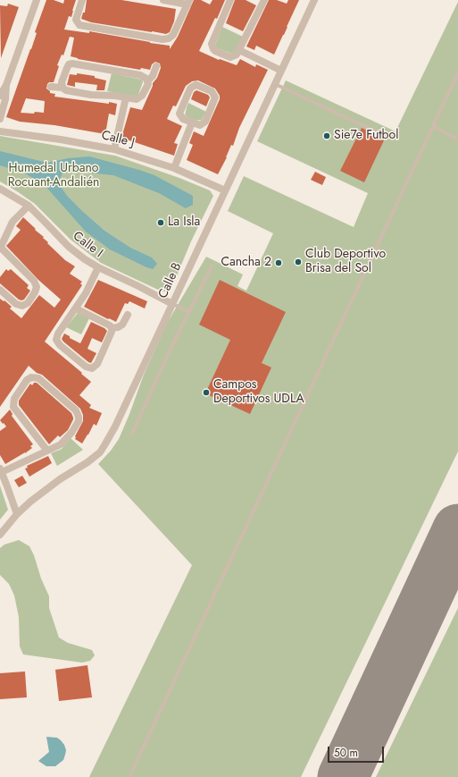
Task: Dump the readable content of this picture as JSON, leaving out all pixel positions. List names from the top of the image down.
{
  "streets": {
    "street": ["Calle J", "Calle I", "Calle B"]
  },
  "crossings": [
    ["Calle J", "Calle B"],
    ["Calle I", "Calle B"]
  ],
  "parks": ["Humedal Urbano Rocuant-Andalién"],
  "places": [
    "Sie7e Futbol",
    "La Isla",
    "Club Deportivo Brisa del Sol",
    "Cancha 2",
    "Campos Deportivos UDLA"
  ],
  "scale_bar": "50 m"
}
